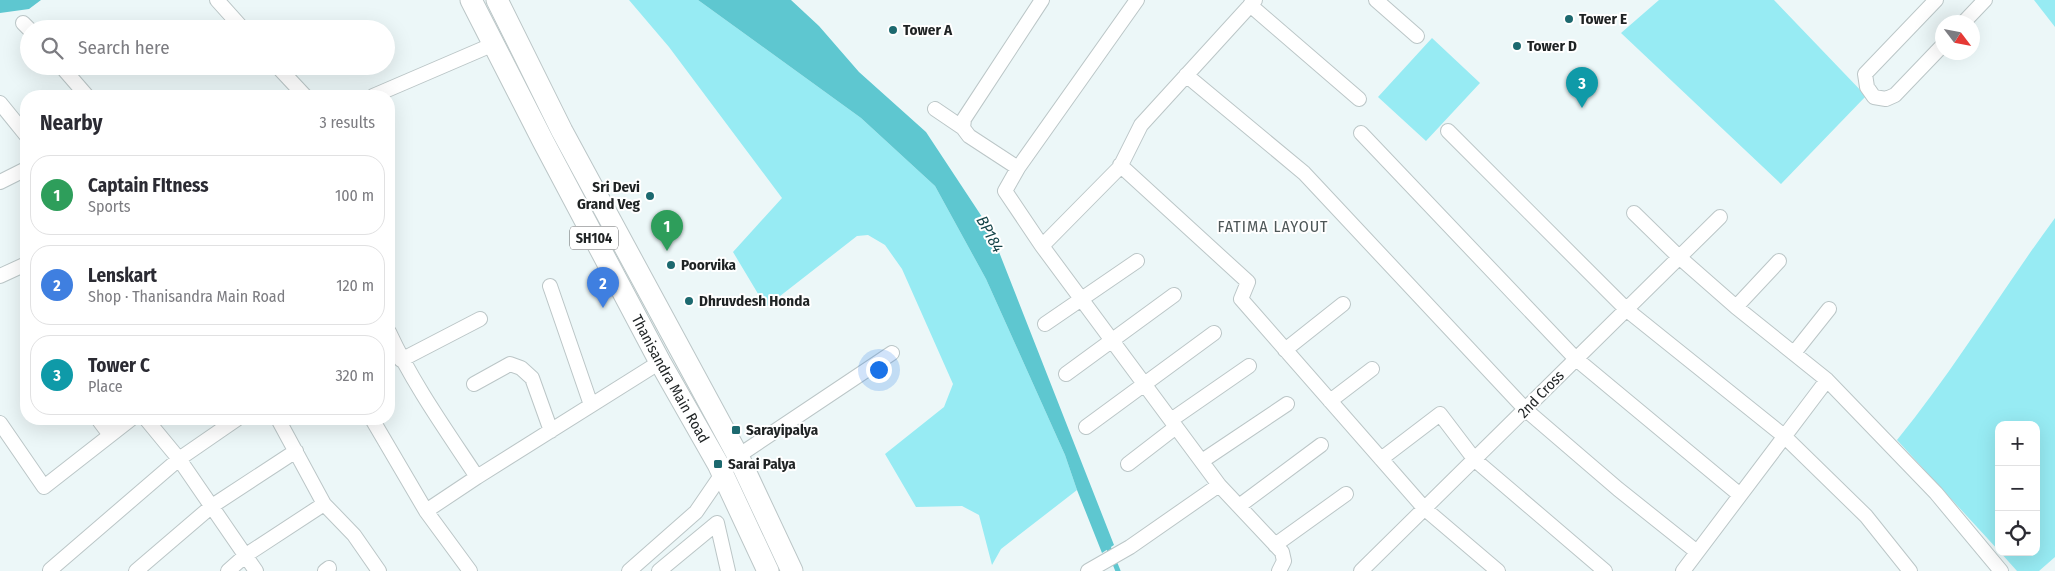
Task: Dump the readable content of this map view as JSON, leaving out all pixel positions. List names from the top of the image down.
{
  "streets": {
    "main road": ["SH104", "Thanisandra Main Road"],
    "street": ["2nd Cross"]
  },
  "districts": ["FATIMA LAYOUT"],
  "water": ["BP184"],
  "places": {
    "other": [
      "Tower E",
      "Tower A",
      "Tower D",
      "Sri Devi Grand Veg",
      "Poorvika",
      "Dhruvdesh Honda"
    ],
    "transit": ["Sarayipalya", "Sarai Palya"]
  },
  "north": "bottom right",
  "page": {
    "search": "Search here",
    "pins": ["3", "1", "2"],
    "heading": ["Nearby", "3 results"],
    "list": [
      {
        "mark": "1",
        "name": "Captain FItness",
        "note": "Sports",
        "value": "100 m"
      },
      {
        "mark": "2",
        "name": "Lenskart",
        "note": "Shop · Thanisandra Main Road",
        "value": "120 m"
      },
      {
        "mark": "3",
        "name": "Tower C",
        "note": "Place",
        "value": "320 m"
      }
    ],
    "map_buttons": ["+", "−"]
  }
}
